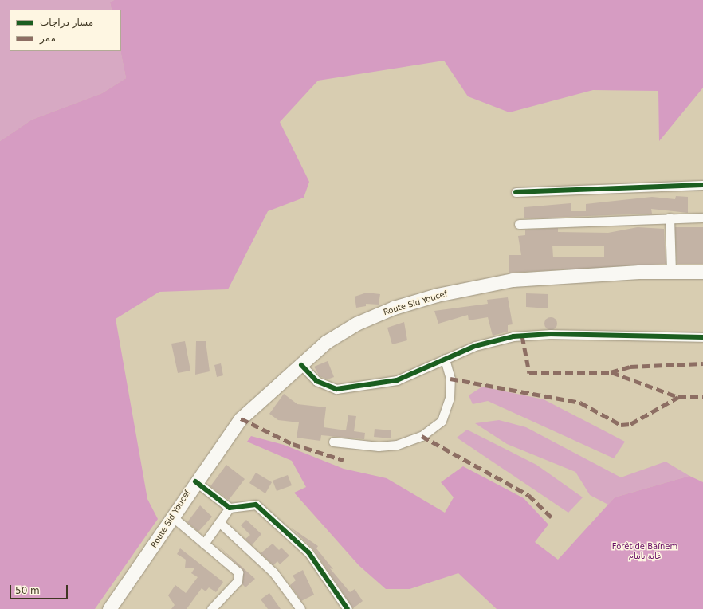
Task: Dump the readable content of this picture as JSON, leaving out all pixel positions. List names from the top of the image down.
{
  "streets": {
    "main road": ["Route Sid Youcef"]
  },
  "parks": ["Forêt de Baïnem غابة باينام"],
  "legend": ["مسار دراجات", "ممر"],
  "scale_bar": "50 m"
}
